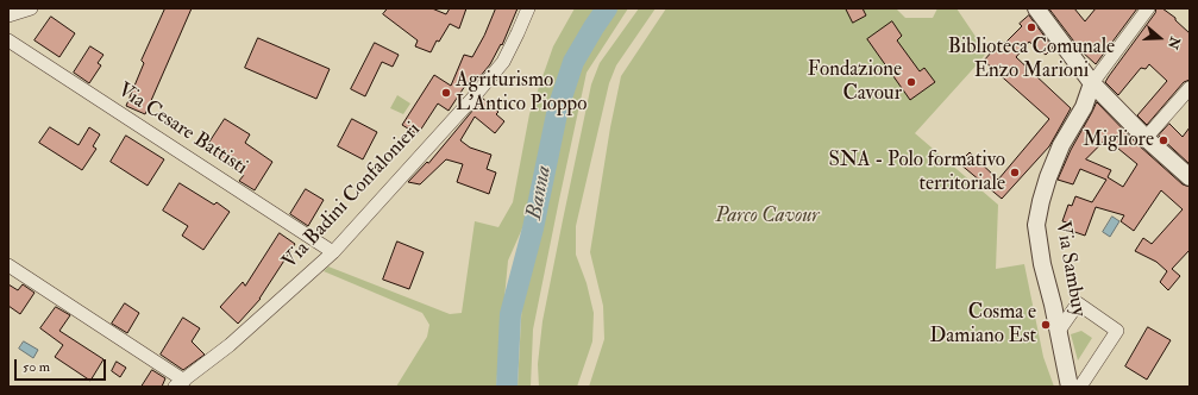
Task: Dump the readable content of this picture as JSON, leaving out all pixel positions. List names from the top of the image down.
{
  "streets": {
    "street": ["Via Cesare Battisti", "Via Badini Confalonieri", "Via Sambuy"]
  },
  "crossings": [
    ["Via Cesare Battisti", "Via Badini Confalonieri"]
  ],
  "water": ["Banna"],
  "parks": ["Parco Cavour"],
  "places": [
    "Biblioteca Comunale Enzo Marioni",
    "Fondazione Cavour",
    "Agriturismo L'Antico Pioppo",
    "Migliore",
    "SNA - Polo formativo territoriale",
    "Cosma e Damiano Est"
  ],
  "scale_bar": "50 m",
  "north": "right"
}
